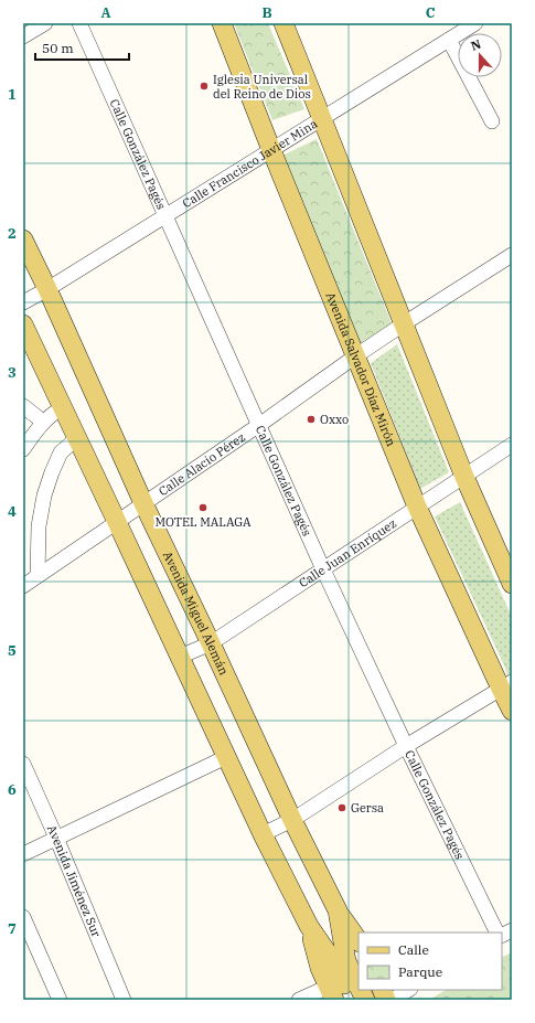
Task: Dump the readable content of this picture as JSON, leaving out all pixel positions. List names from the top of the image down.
{
  "streets": {
    "main road": ["Avenida Salvador Díaz Mirón", "Avenida Miguel Alemán"],
    "street": [
      "Calle González Pagés",
      "Calle Francisco Javier Mina",
      "Calle Alacio Pérez",
      "Calle Juan Enríquez",
      "Avenida Jiménez Sur"
    ]
  },
  "crossings": [
    ["Calle González Pagés", "Calle Francisco Javier Mina"],
    ["Calle González Pagés", "Calle Alacio Pérez"],
    ["Calle González Pagés", "Calle Juan Enríquez"],
    ["Calle Francisco Javier Mina", "Avenida Salvador Díaz Mirón"],
    ["Calle Francisco Javier Mina", "Avenida Miguel Alemán"],
    ["Avenida Salvador Díaz Mirón", "Calle Alacio Pérez"],
    ["Avenida Salvador Díaz Mirón", "Calle Juan Enríquez"],
    ["Calle Alacio Pérez", "Avenida Miguel Alemán"],
    ["Calle Juan Enríquez", "Avenida Miguel Alemán"]
  ],
  "places": [
    "Iglesia Universal del Reino de Dios",
    "Oxxo",
    "MOTEL MALAGA",
    "Gersa"
  ],
  "legend": ["Calle", "Parque"],
  "scale_bar": "50 m",
  "north": "top",
  "grid": {
    "columns": ["A", "B", "C"],
    "rows": [
      "1",
      "2",
      "3",
      "4",
      "5",
      "6",
      "7"
    ]
  }
}
